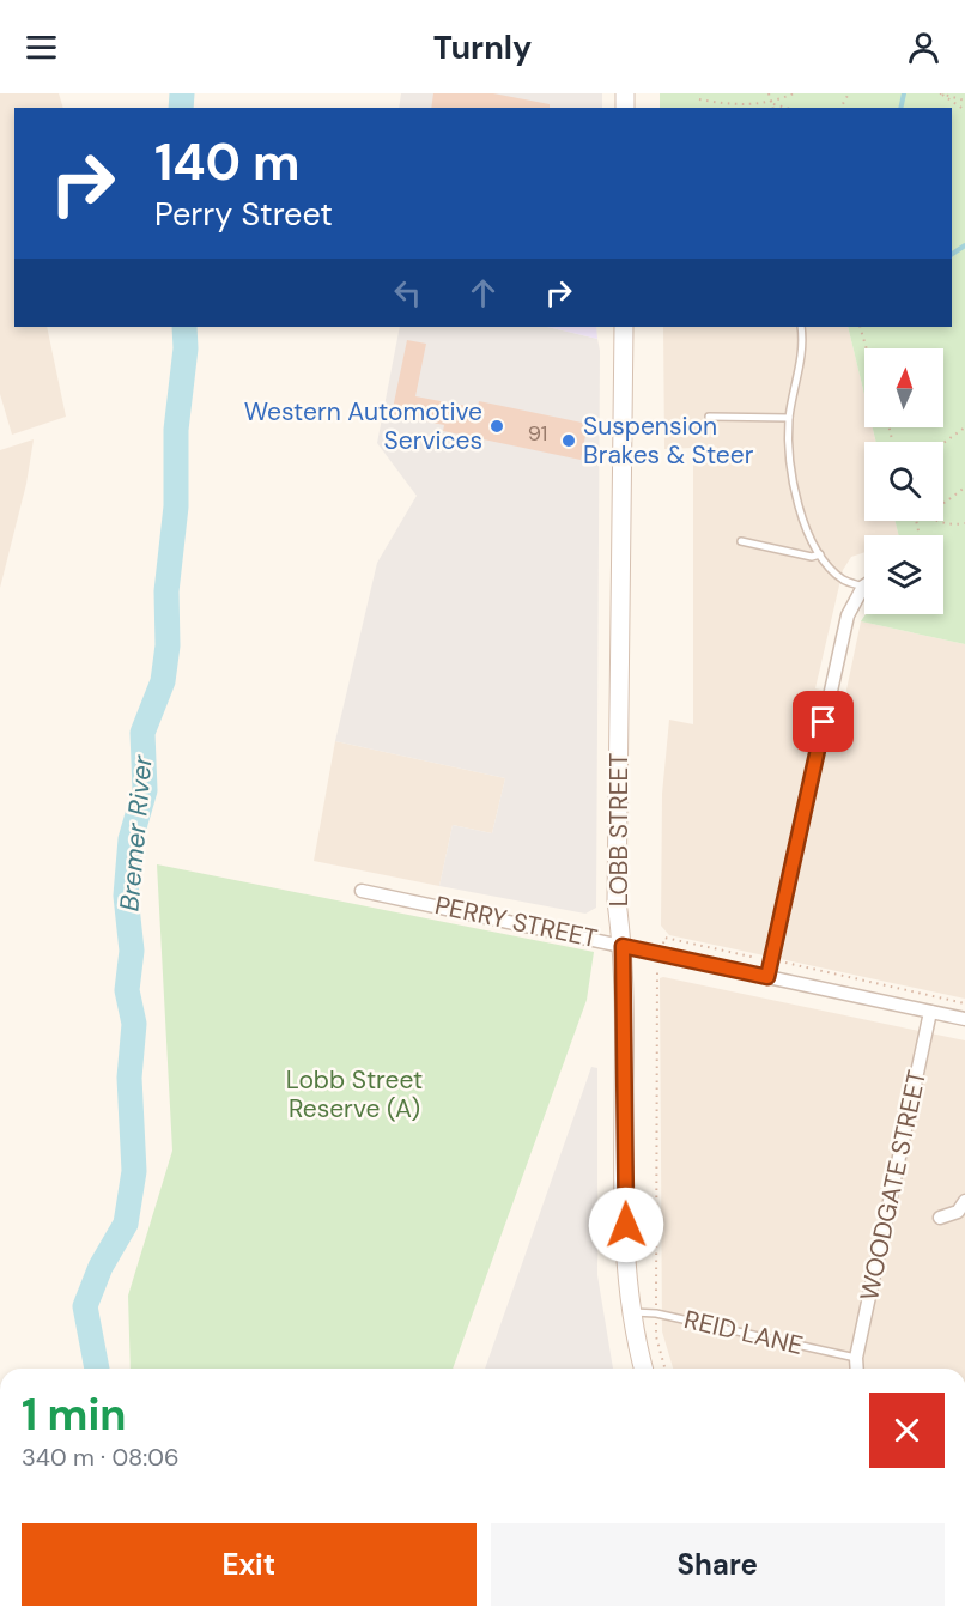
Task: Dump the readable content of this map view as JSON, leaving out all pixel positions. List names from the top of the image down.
{
  "streets": {
    "main road": ["LOBB STREET"],
    "street": ["PERRY STREET", "WOODGATE STREET"],
    "lane": ["REID LANE"]
  },
  "crossings": [
    ["LOBB STREET", "PERRY STREET"],
    ["LOBB STREET", "REID LANE"],
    ["PERRY STREET", "WOODGATE STREET"],
    ["WOODGATE STREET", "REID LANE"]
  ],
  "water": ["Bremer River"],
  "parks": ["Lobb Street Reserve (A)"],
  "places": ["Western Automotive Services", "Suspension Brakes & Steer"],
  "house_numbers": ["91"],
  "north": "top",
  "page": {
    "header": "Turnly",
    "turn": ["140 m", "Perry Street"],
    "heading": ["1 min", "340 m · 08:06"],
    "buttons": ["Exit", "Share"]
  }
}
